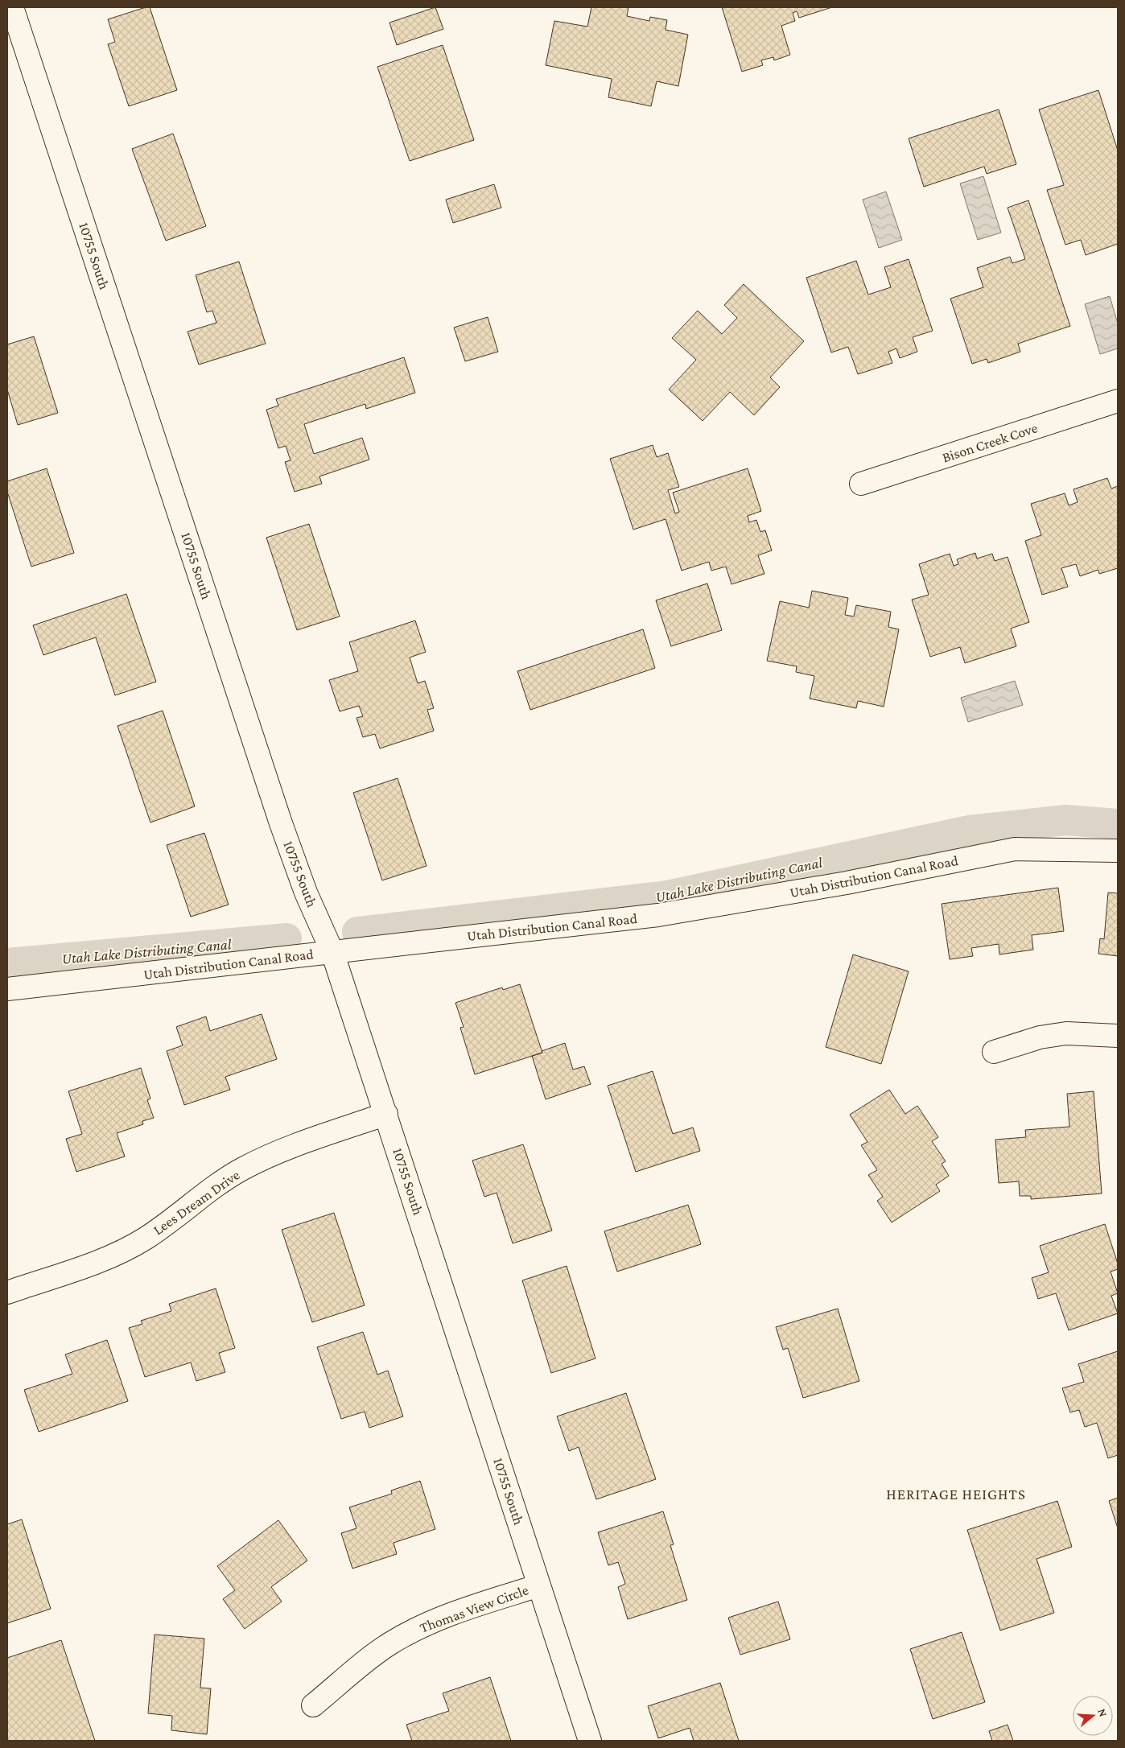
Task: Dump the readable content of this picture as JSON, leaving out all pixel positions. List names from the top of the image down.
{
  "streets": {
    "street": [
      "10755 South",
      "Bison Creek Cove",
      "Utah Distribution Canal Road",
      "Lees Dream Drive",
      "Thomas View Circle"
    ]
  },
  "crossings": [
    ["10755 South", "Utah Distribution Canal Road"],
    ["10755 South", "Lees Dream Drive"],
    ["10755 South", "Thomas View Circle"]
  ],
  "districts": ["HERITAGE HEIGHTS"],
  "water": ["Utah Lake Distributing Canal"],
  "north": "right"
}
